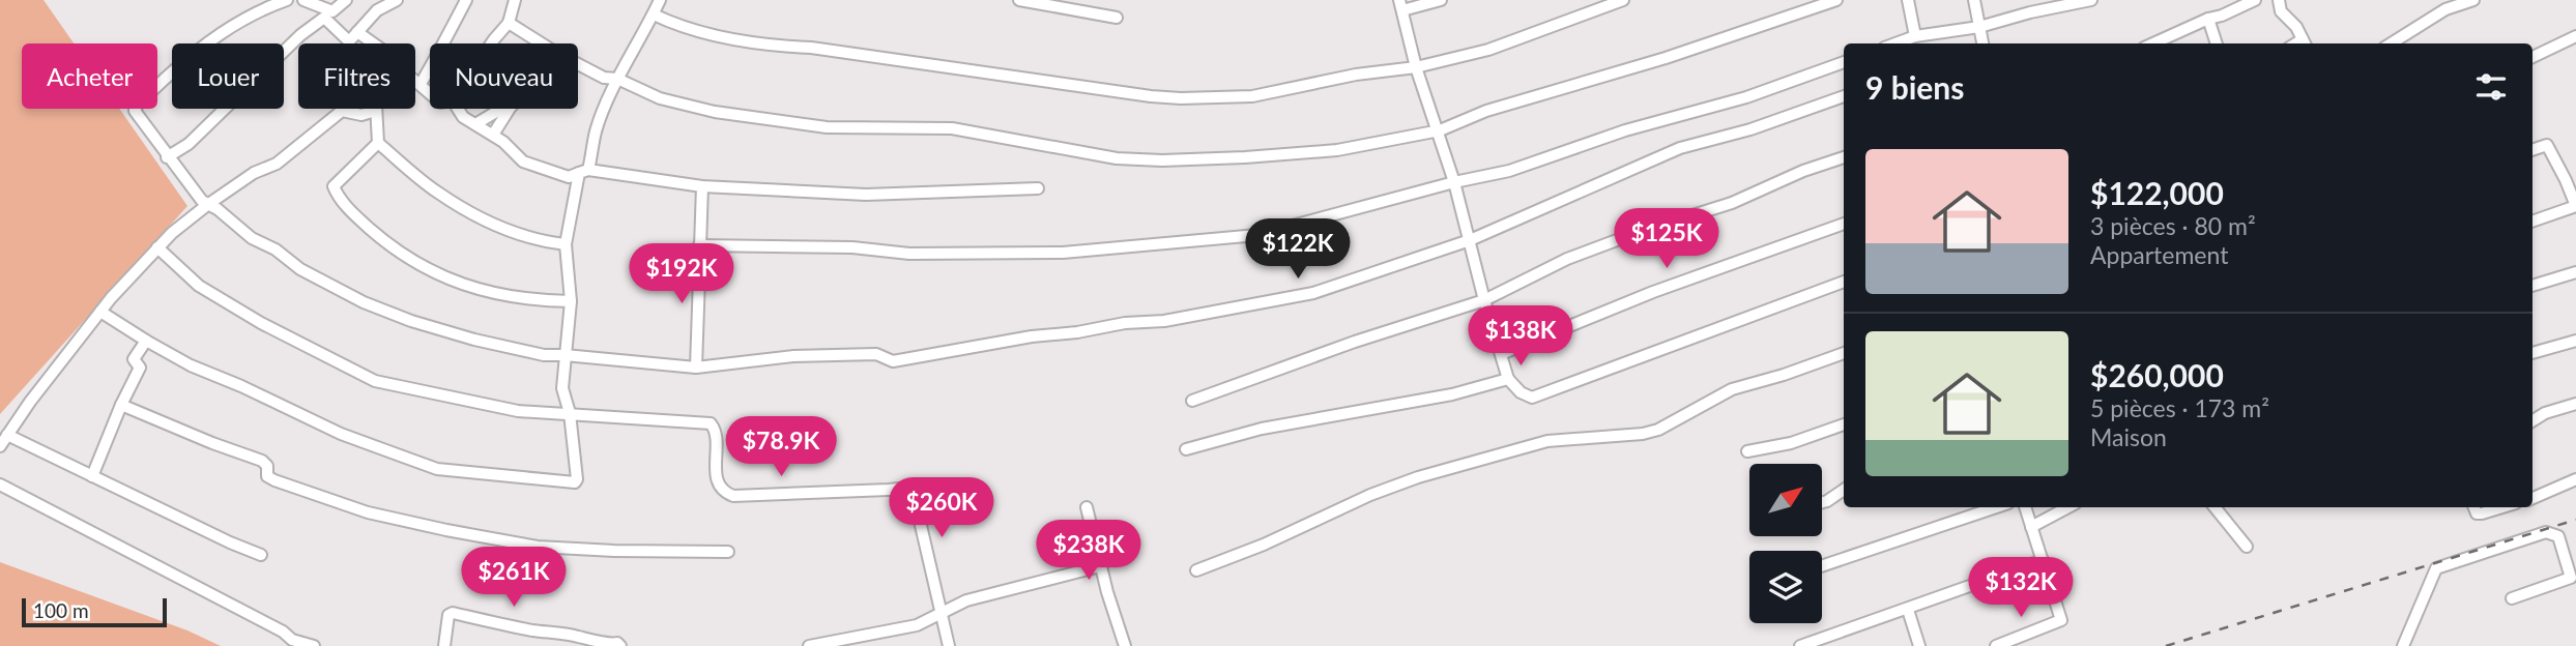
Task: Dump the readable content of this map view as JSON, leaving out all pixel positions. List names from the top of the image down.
{
  "scale_bar": "100 m",
  "north": "top right",
  "page": {
    "chip": [
      "Acheter",
      "Louer",
      "Filtres",
      "Nouveau"
    ],
    "heading": "9 biens",
    "list": [
      {
        "name": "$122,000",
        "note": "3 pièces · 80 m² · Appartement"
      },
      {
        "name": "$260,000",
        "note": "5 pièces · 173 m² · Maison"
      }
    ],
    "price": [
      "$125K",
      "$122K",
      "$192K",
      "$138K",
      "$78.9K",
      "$260K",
      "$238K",
      "$261K",
      "$132K"
    ],
    "scale": "100 m"
  }
}
